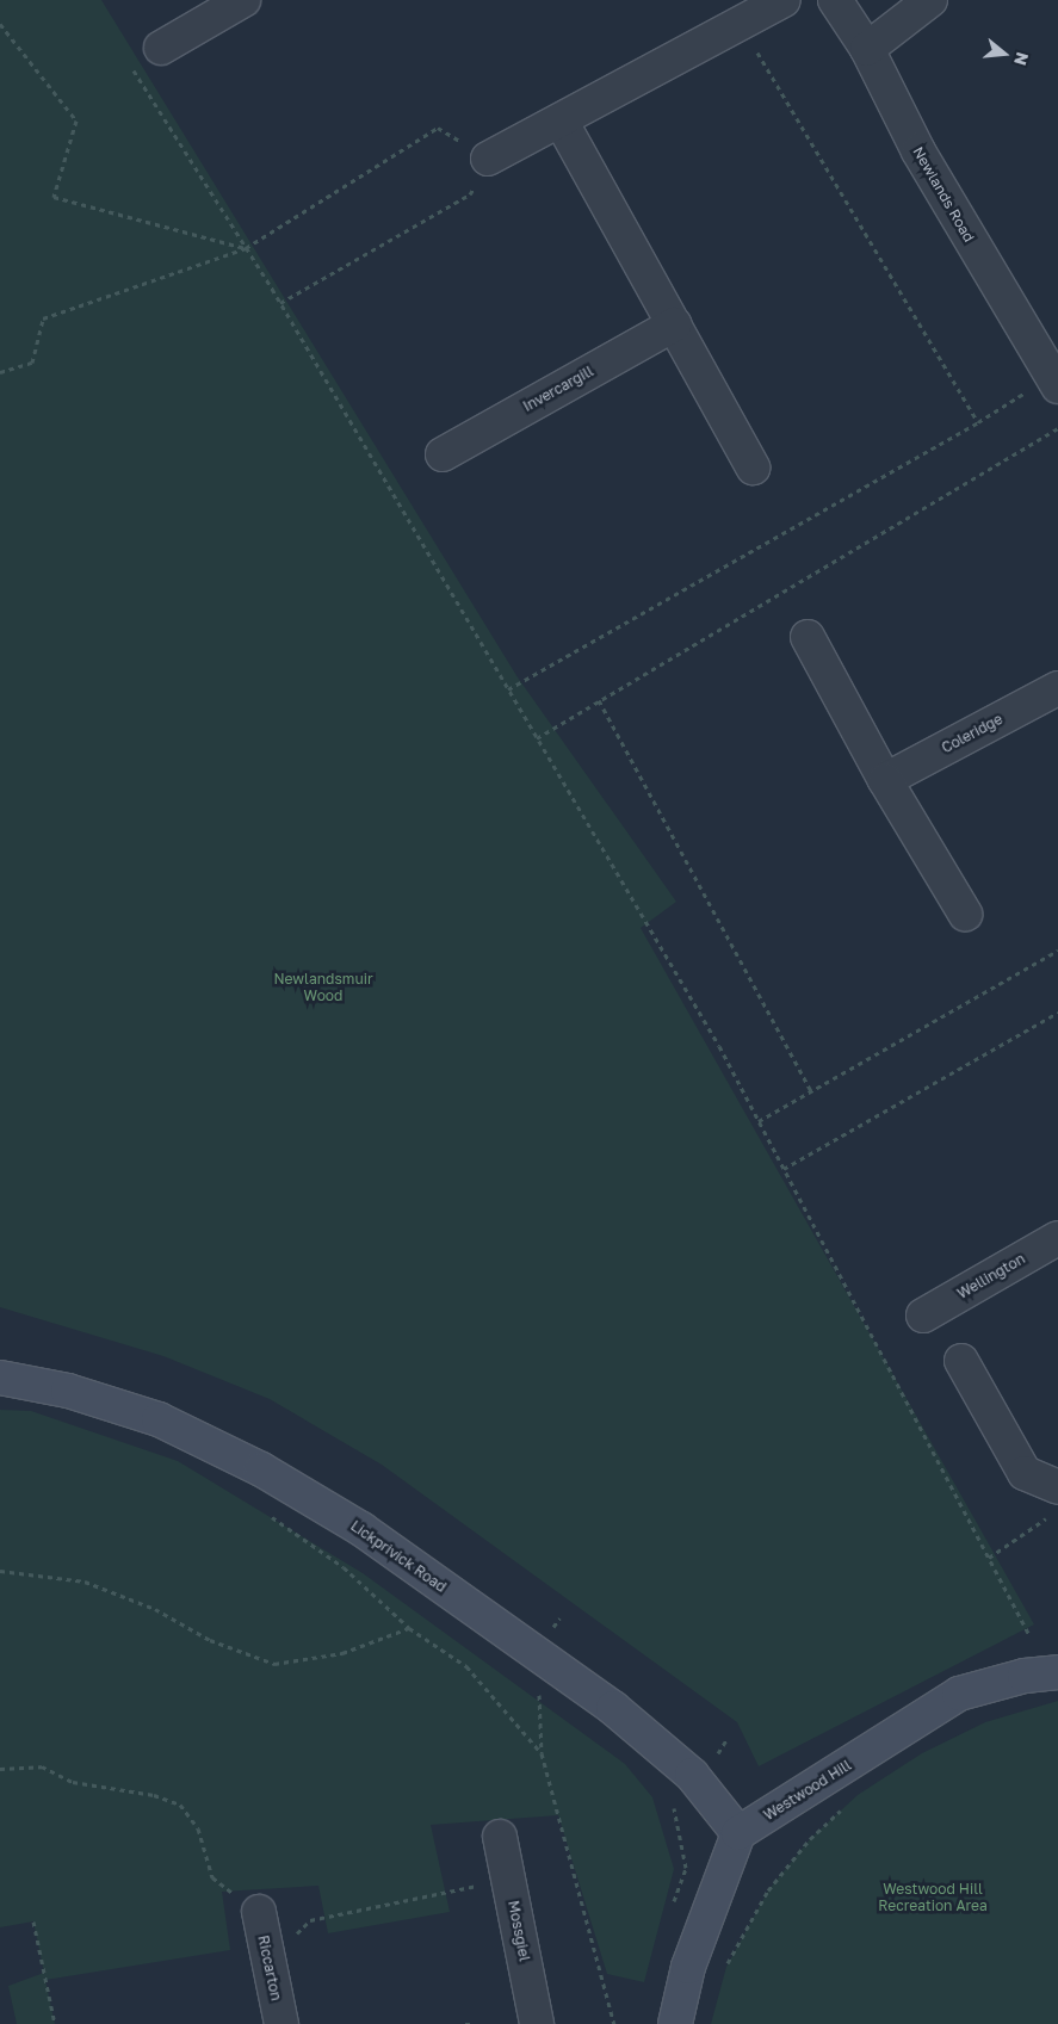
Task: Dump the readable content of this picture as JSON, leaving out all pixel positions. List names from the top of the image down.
{
  "streets": {
    "street": [
      "Newlands Road",
      "Invercargill",
      "Coleridge",
      "Wellington",
      "Lickprivick Road",
      "Westwood Hill",
      "Mossgiel",
      "Riccarton"
    ]
  },
  "crossings": [
    ["Lickprivick Road", "Westwood Hill"]
  ],
  "parks": ["Newlandsmuir Wood", "Westwood Hill Recreation Area"],
  "north": "right"
}
